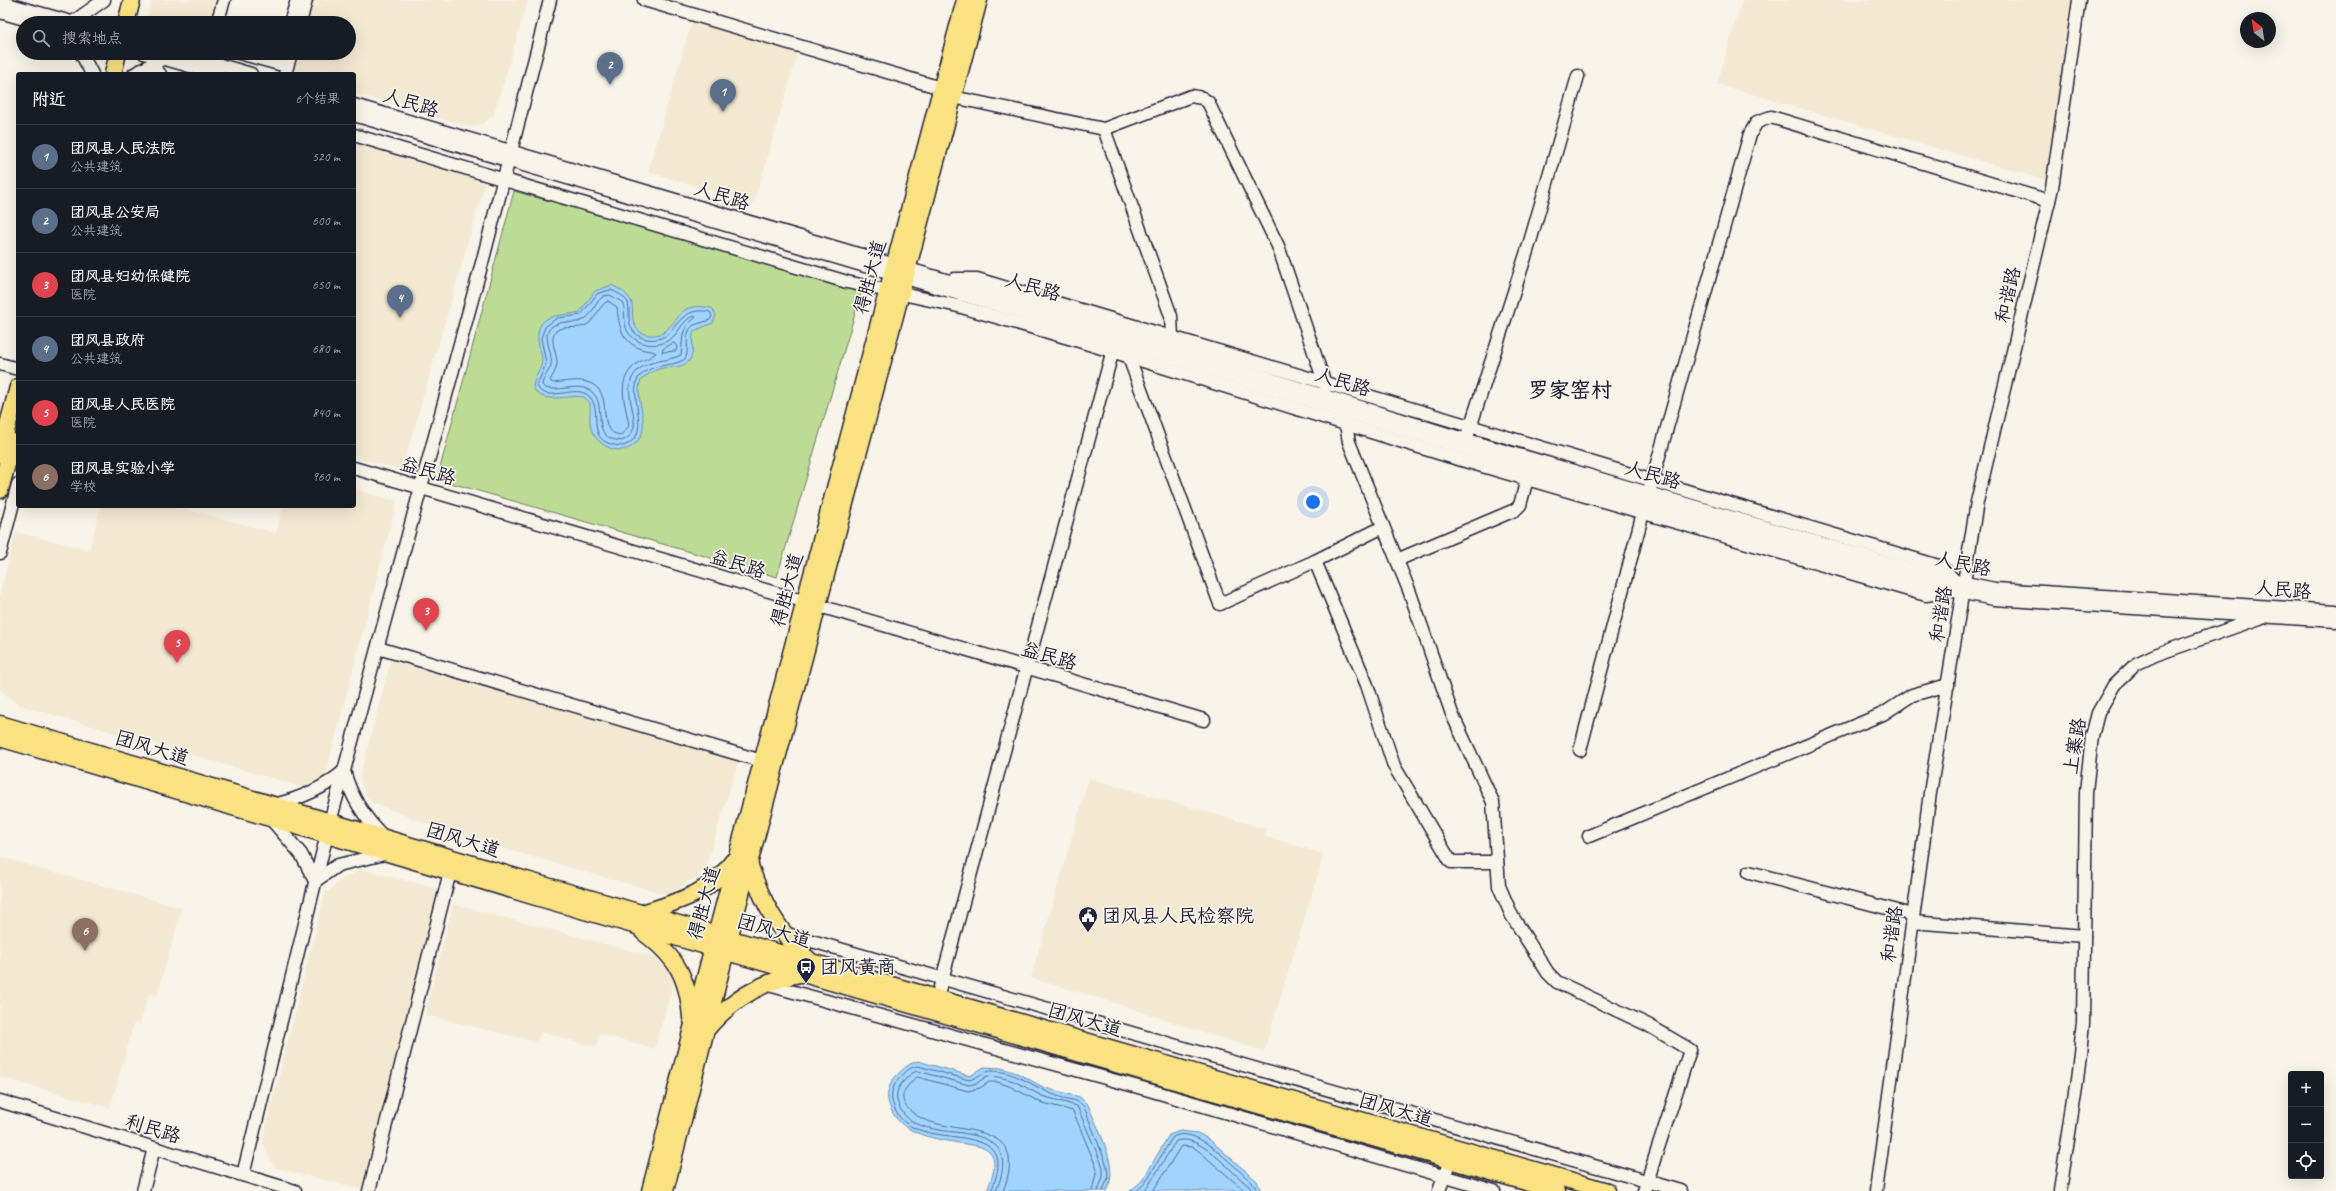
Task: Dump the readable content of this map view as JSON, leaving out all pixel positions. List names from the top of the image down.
{
  "streets": {
    "main road": ["得胜大道", "团风大道"],
    "street": [
      "人民路",
      "和谐路",
      "益民路",
      "上寨路",
      "利民路"
    ]
  },
  "crossings": [
    ["人民路", "得胜大道"],
    ["人民路", "和谐路"],
    ["人民路", "上寨路"],
    ["得胜大道", "益民路"],
    ["得胜大道", "团风大道"]
  ],
  "districts": ["罗家窑村"],
  "places": {
    "public building": ["团风县人民检察院"],
    "bus stop": ["团风黄商"]
  },
  "north": "top left",
  "page": {
    "search": "搜索地点",
    "pins": [
      "2",
      "1",
      "4",
      "3",
      "5",
      "6"
    ],
    "heading": ["附近", "6个结果"],
    "list": [
      {
        "mark": "1",
        "name": "团风县人民法院",
        "note": "公共建筑",
        "value": "520 m"
      },
      {
        "mark": "2",
        "name": "团风县公安局",
        "note": "公共建筑",
        "value": "600 m"
      },
      {
        "mark": "3",
        "name": "团风县妇幼保健院",
        "note": "医院",
        "value": "650 m"
      },
      {
        "mark": "4",
        "name": "团风县政府",
        "note": "公共建筑",
        "value": "680 m"
      },
      {
        "mark": "5",
        "name": "团风县人民医院",
        "note": "医院",
        "value": "840 m"
      },
      {
        "mark": "6",
        "name": "团风县实验小学",
        "note": "学校",
        "value": "960 m"
      }
    ],
    "map_buttons": ["+", "−"]
  }
}
